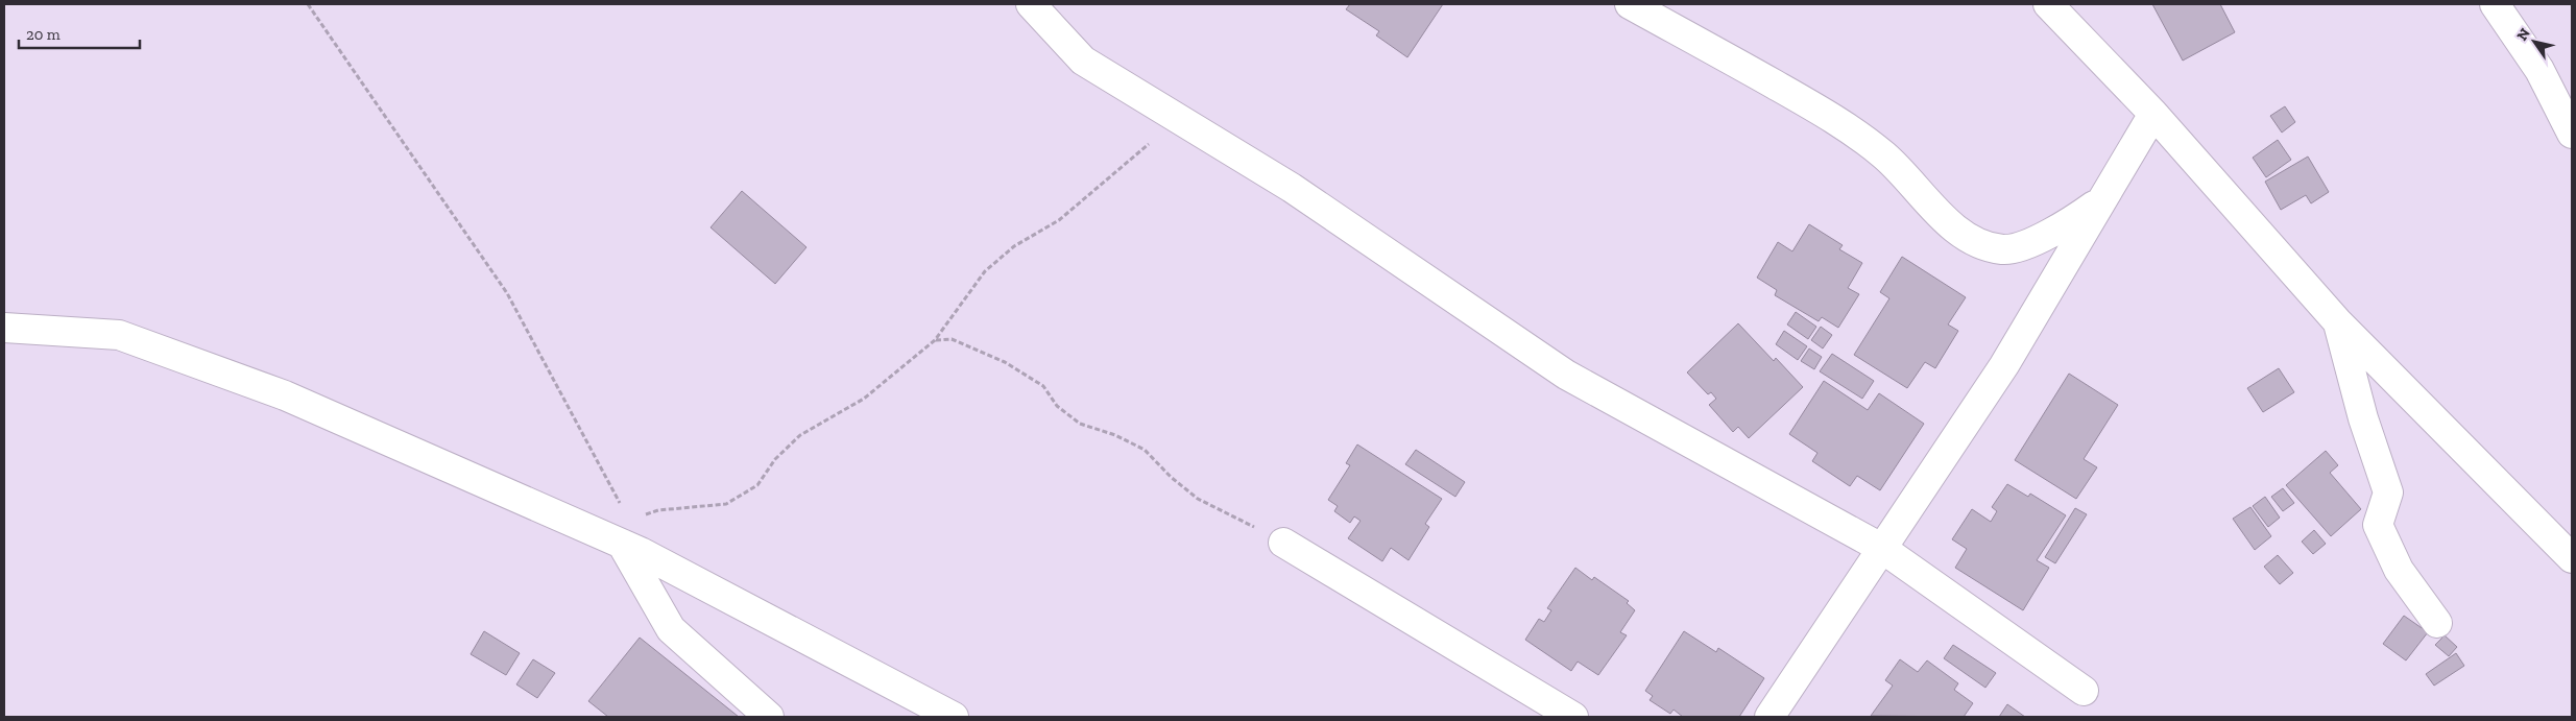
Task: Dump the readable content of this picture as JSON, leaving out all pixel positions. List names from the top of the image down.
{
  "scale_bar": "20 m",
  "north": "top left"
}
